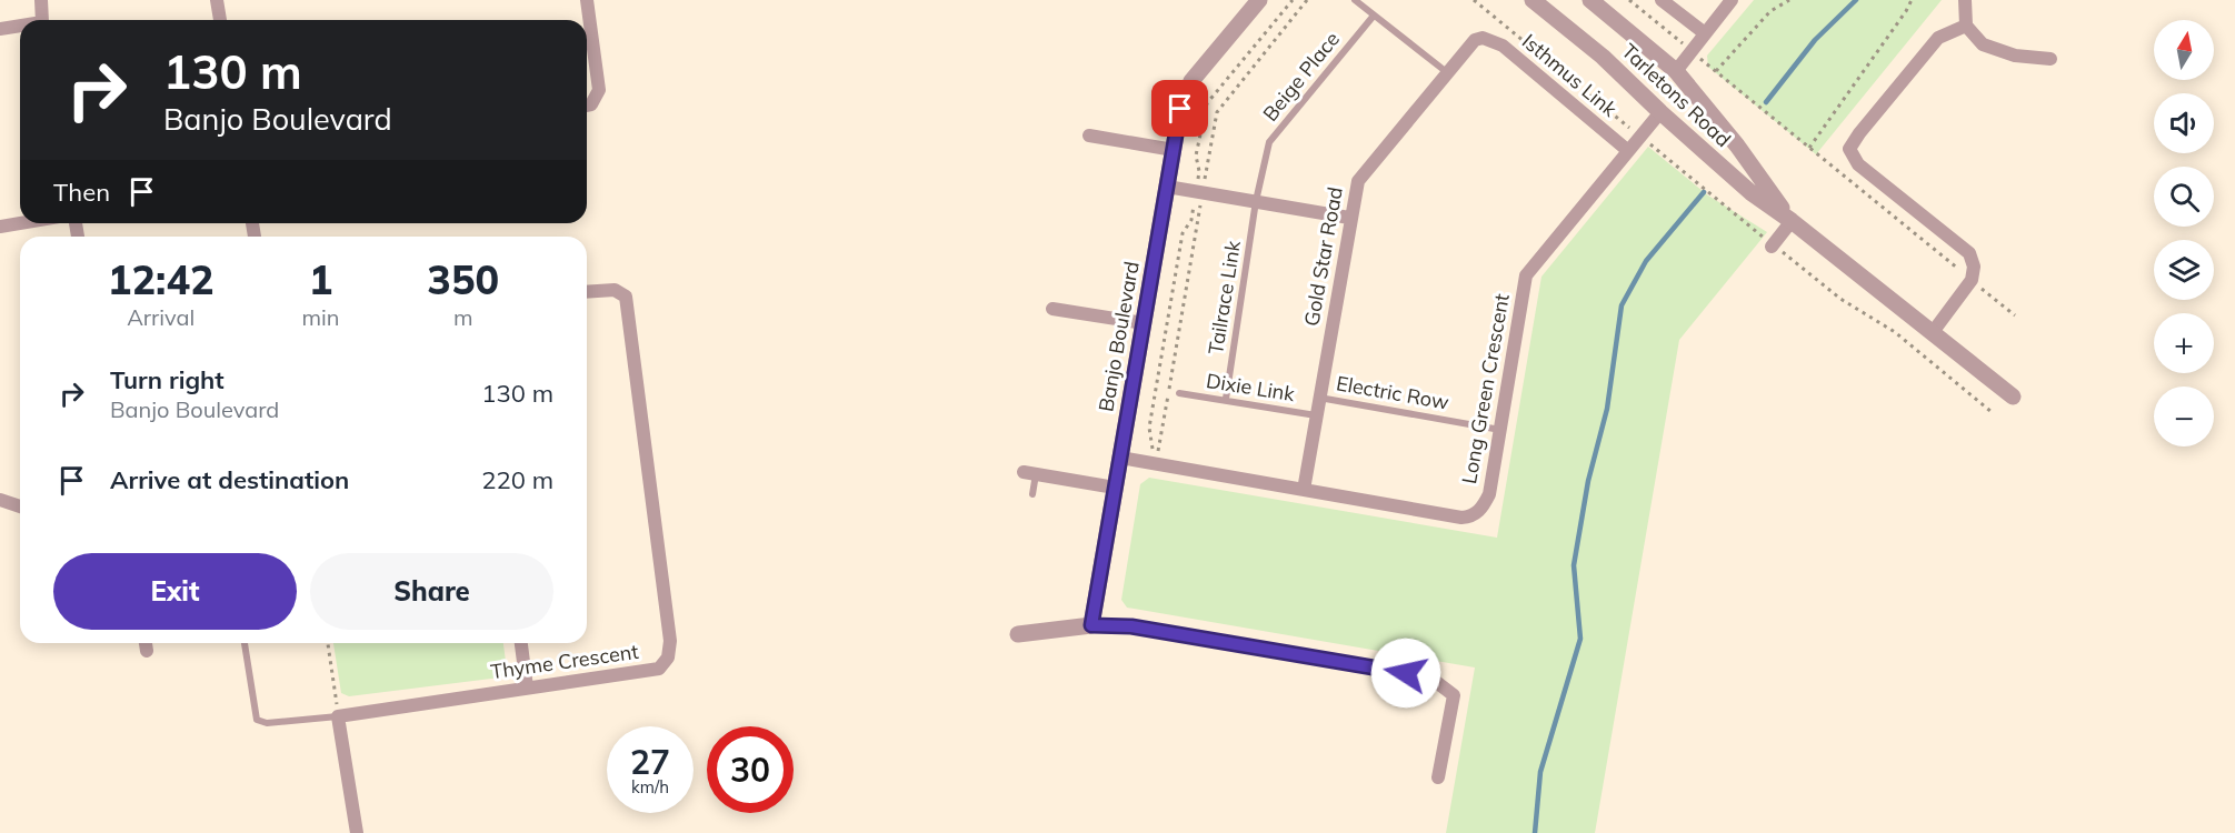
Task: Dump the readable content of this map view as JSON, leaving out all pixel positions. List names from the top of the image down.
{
  "streets": {
    "street": [
      "Isthmus Link",
      "Tarletons Road",
      "Gold Star Road",
      "Banjo Boulevard",
      "Long Green Crescent",
      "Thyme Crescent"
    ],
    "lane": [
      "Beige Place",
      "Tailrace Link",
      "Dixie Link",
      "Electric Row"
    ]
  },
  "crossings": [
    ["Isthmus Link", "Gold Star Road"],
    ["Isthmus Link", "Long Green Crescent"],
    ["Beige Place", "Tailrace Link"],
    ["Tarletons Road", "Long Green Crescent"],
    ["Gold Star Road", "Dixie Link"],
    ["Gold Star Road", "Long Green Crescent"],
    ["Gold Star Road", "Electric Row"],
    ["Tailrace Link", "Dixie Link"],
    ["Banjo Boulevard", "Long Green Crescent"],
    ["Long Green Crescent", "Electric Row"]
  ],
  "north": "top",
  "page": {
    "map_buttons": ["+", "−"],
    "turn": ["130 m", "Banjo Boulevard"],
    "then": "Then",
    "eta": [
      "12:42",
      "Arrival",
      "1",
      "min",
      "350",
      "m"
    ],
    "list": [
      {
        "name": "Turn right",
        "note": "Banjo Boulevard",
        "value": "130 m"
      },
      {
        "name": "Arrive at destination",
        "value": "220 m"
      }
    ],
    "buttons": ["Exit", "Share"],
    "speed": "27 km/h",
    "limit": "30"
  }
}
